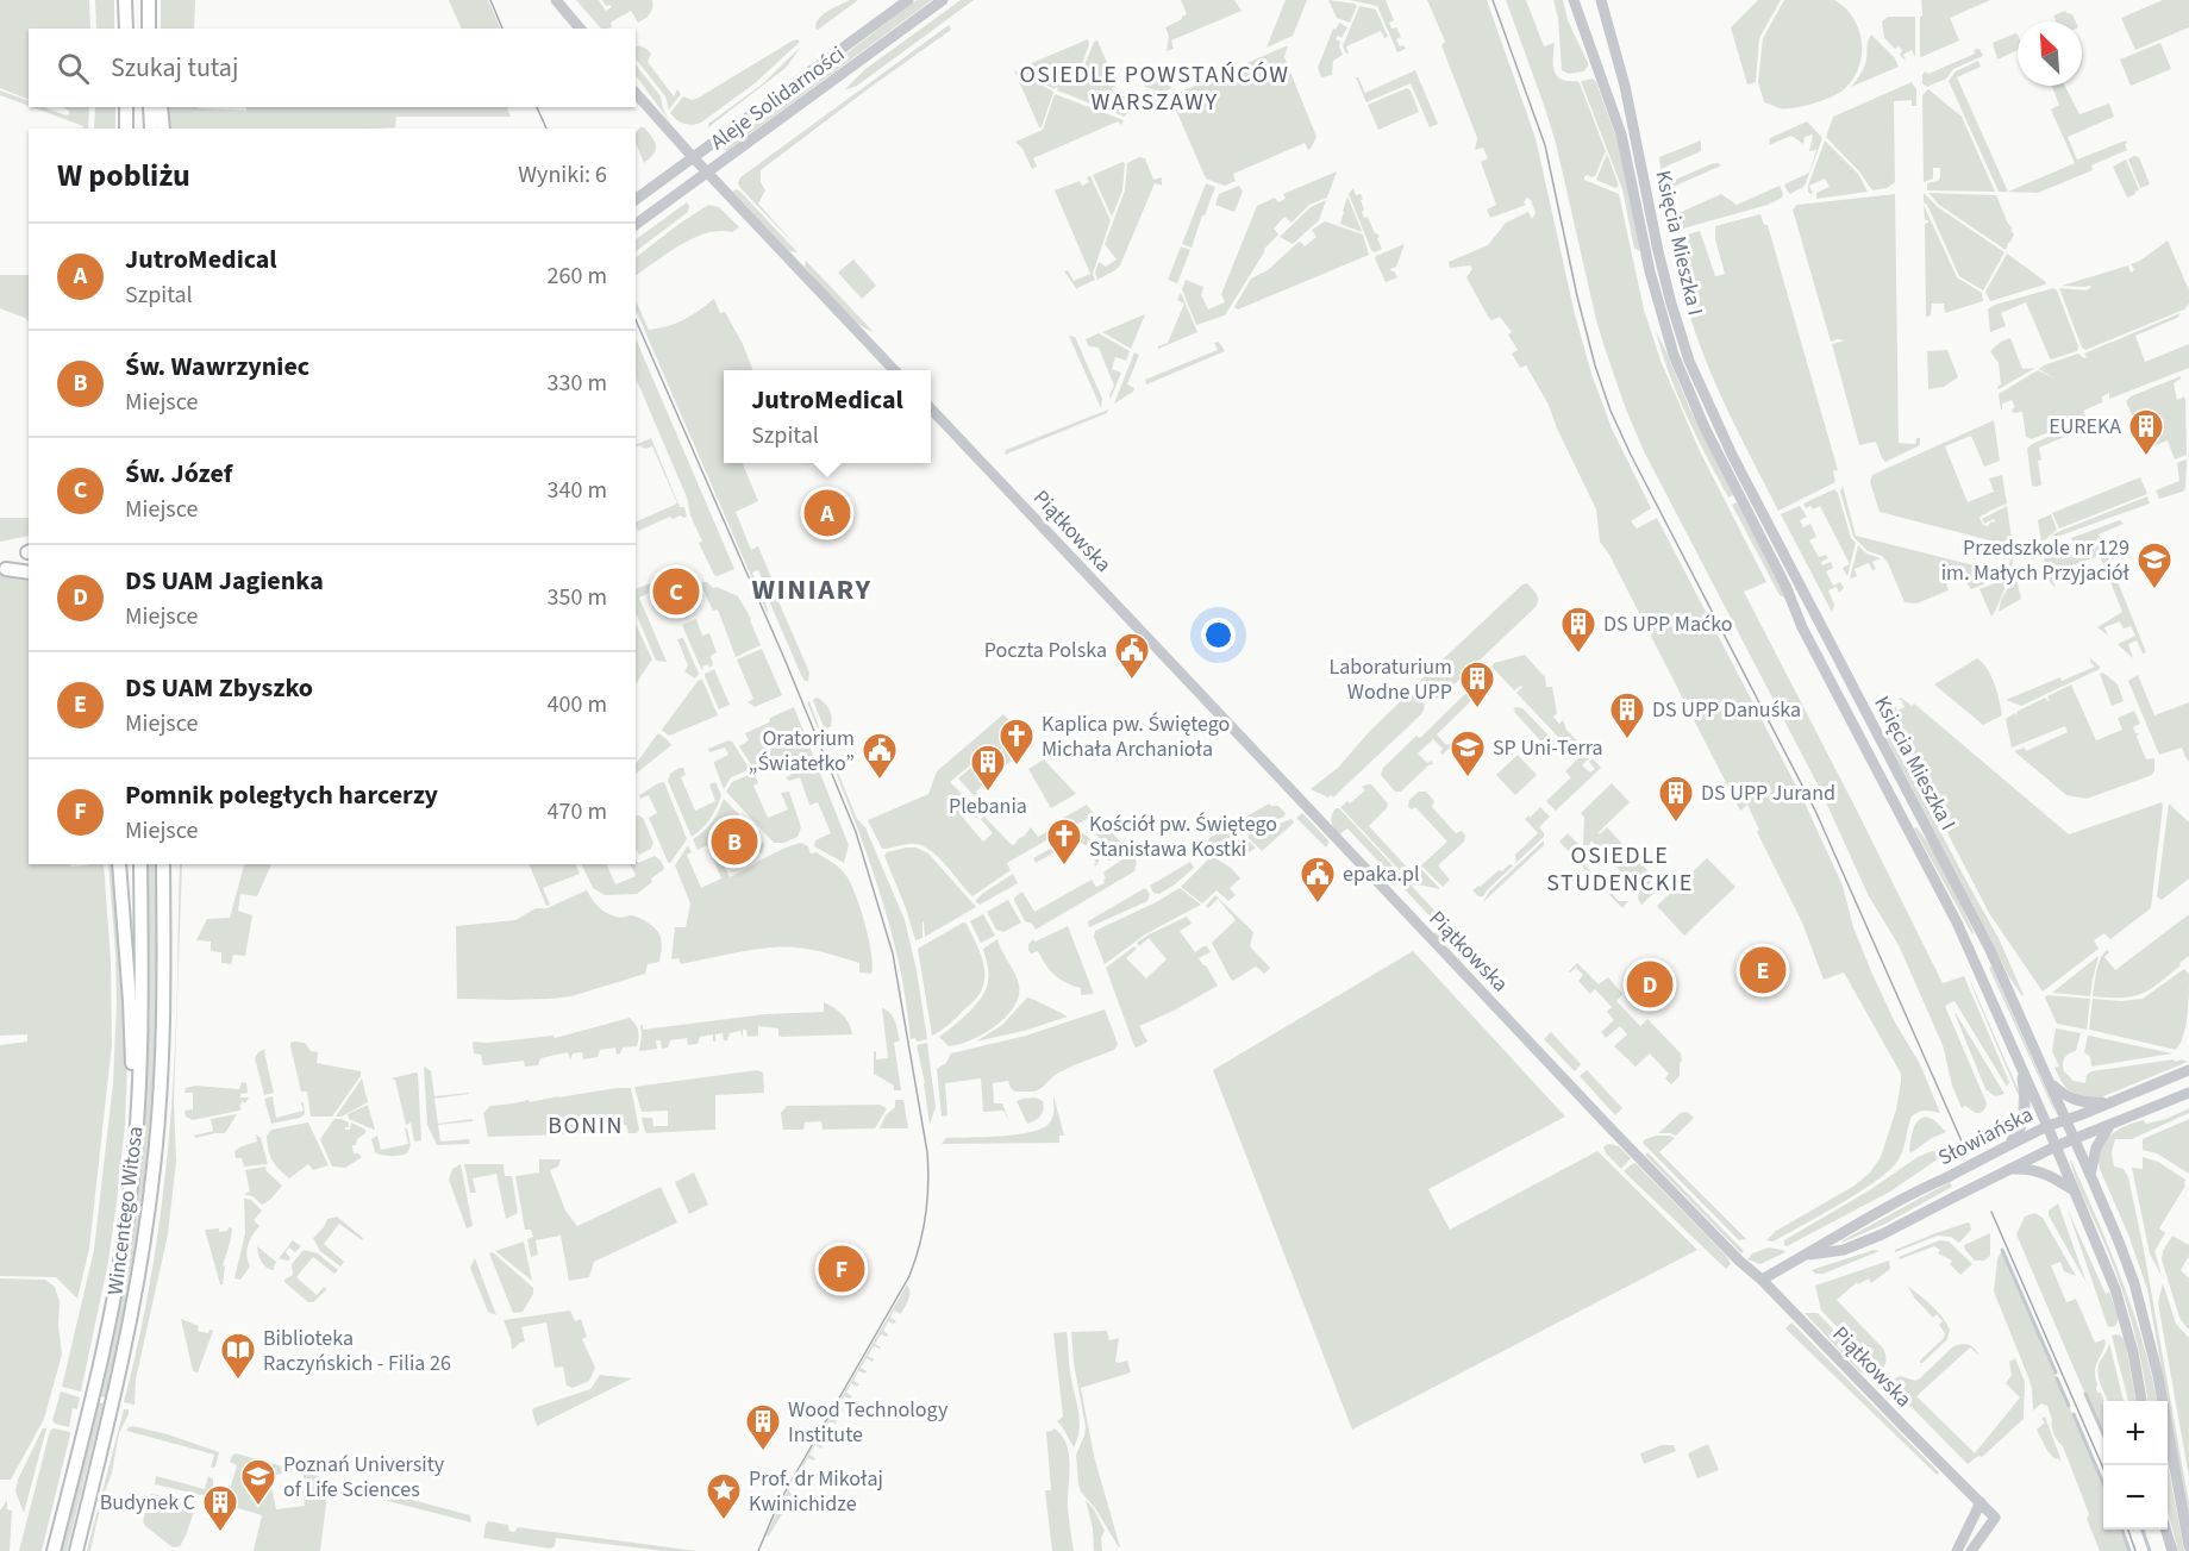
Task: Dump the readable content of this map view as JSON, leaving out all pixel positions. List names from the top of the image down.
{
  "streets": {
    "main road": ["Wincentego Witosa"],
    "street": [
      "Aleje Solidarności",
      "Księcia Mieszka I",
      "Piątkowska",
      "Słowiańska"
    ]
  },
  "crossings": [
    ["Księcia Mieszka I", "Słowiańska"],
    ["Piątkowska", "Słowiańska"]
  ],
  "districts": [
    "OSIEDLE POWSTAŃCÓW WARSZAWY",
    "WINIARY",
    "OSIEDLE STUDENCKIE",
    "BONIN"
  ],
  "places": {
    "building": [
      "EUREKA",
      "DS UPP Maćko",
      "Laboraturium Wodne UPP",
      "DS UPP Danuśka",
      "Plebania",
      "DS UPP Jurand",
      "Wood Technology Institute",
      "Budynek C"
    ],
    "school or university": ["Przedszkole nr 129 im. Małych Przyjaciół", "SP Uni-Terra", "Poznań University of Life Sciences"],
    "public building": ["Poczta Polska", "Oratorium „Światełko”", "epaka.pl"],
    "church": ["Kaplica pw. Świętego Michała Archanioła", "Kościół pw. Świętego Stanisława Kostki"],
    "library": ["Biblioteka Raczyńskich - Filia 26"],
    "place": ["Prof. dr Mikołaj Kwinichidze"]
  },
  "north": "top left",
  "page": {
    "search": "Szukaj tutaj",
    "heading": ["W pobliżu", "Wyniki: 6"],
    "list": [
      {
        "mark": "A",
        "name": "JutroMedical",
        "note": "Szpital",
        "value": "260 m"
      },
      {
        "mark": "B",
        "name": "Św. Wawrzyniec",
        "note": "Miejsce",
        "value": "330 m"
      },
      {
        "mark": "C",
        "name": "Św. Józef",
        "note": "Miejsce",
        "value": "340 m"
      },
      {
        "mark": "D",
        "name": "DS UAM Jagienka",
        "note": "Miejsce",
        "value": "350 m"
      },
      {
        "mark": "E",
        "name": "DS UAM Zbyszko",
        "note": "Miejsce",
        "value": "400 m"
      },
      {
        "mark": "F",
        "name": "Pomnik poległych harcerzy",
        "note": "Miejsce",
        "value": "470 m"
      }
    ],
    "popup": ["JutroMedical", "Szpital"],
    "pins": [
      "A",
      "C",
      "B",
      "E",
      "D",
      "F"
    ],
    "map_buttons": ["+", "−"]
  }
}
